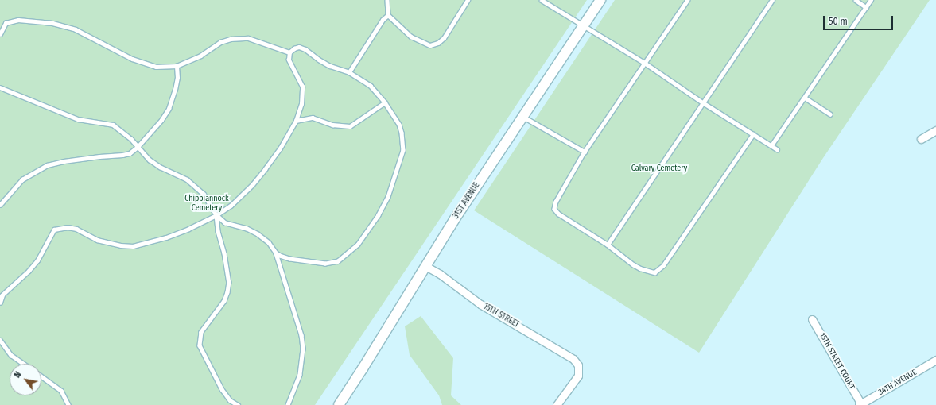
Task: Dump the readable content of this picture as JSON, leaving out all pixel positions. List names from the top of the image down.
{
  "streets": {
    "street": [
      "31ST AVENUE",
      "15TH STREET",
      "15TH STREET COURT",
      "34TH AVENUE"
    ]
  },
  "crossings": [
    ["31ST AVENUE", "15TH STREET"],
    ["15TH STREET COURT", "34TH AVENUE"]
  ],
  "parks": ["Calvary Cemetery", "Chippiannock Cemetery"],
  "scale_bar": "50 m",
  "north": "top left"
}
